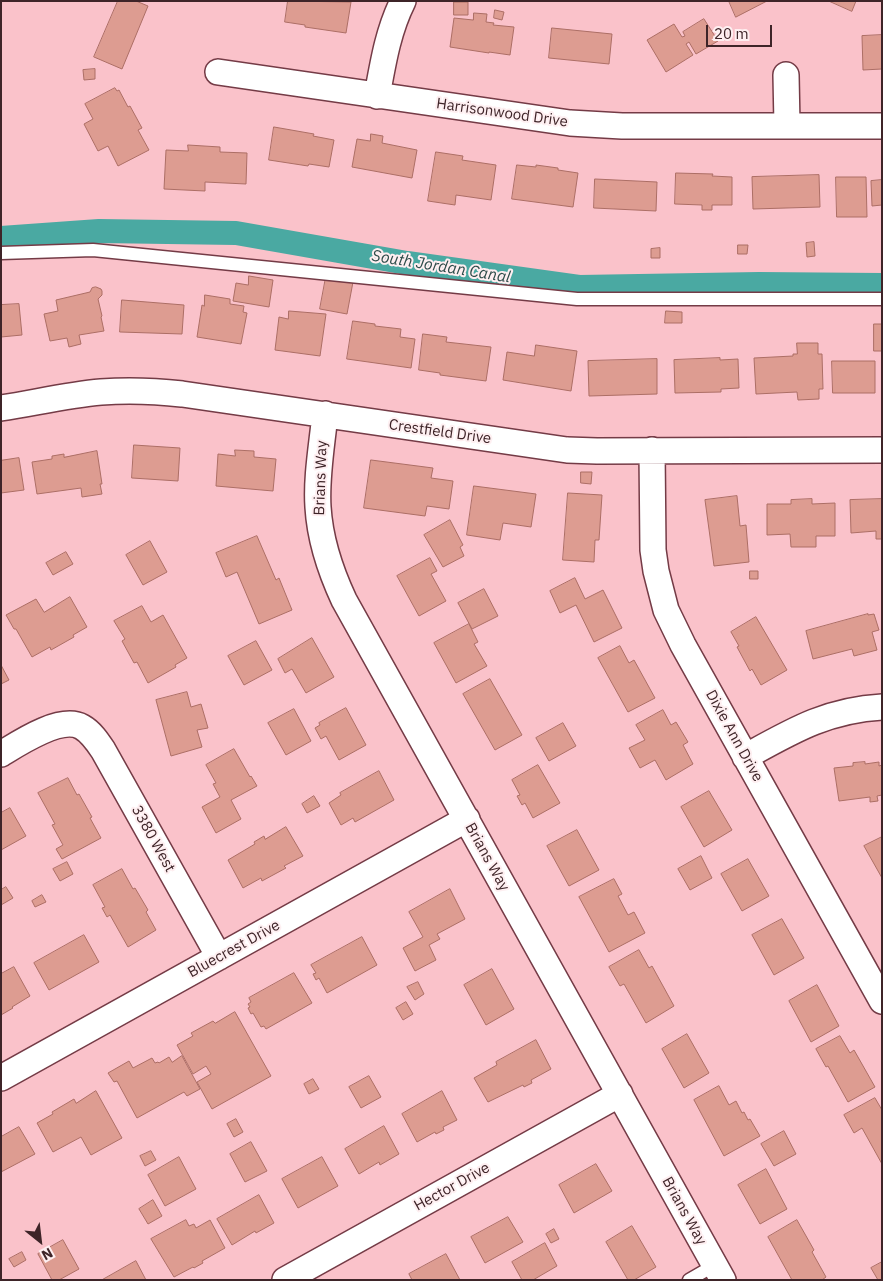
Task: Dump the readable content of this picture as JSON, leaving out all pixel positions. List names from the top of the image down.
{
  "streets": {
    "street": [
      "Harrisonwood Drive",
      "Crestfield Drive",
      "Brians Way",
      "Dixie Ann Drive",
      "3380 West",
      "Bluecrest Drive",
      "Hector Drive"
    ]
  },
  "crossings": [
    ["Crestfield Drive", "Brians Way"],
    ["Crestfield Drive", "Dixie Ann Drive"],
    ["Brians Way", "Bluecrest Drive"],
    ["Brians Way", "Hector Drive"],
    ["3380 West", "Bluecrest Drive"]
  ],
  "water": ["South Jordan Canal"],
  "scale_bar": "20 m",
  "north": "bottom right"
}
